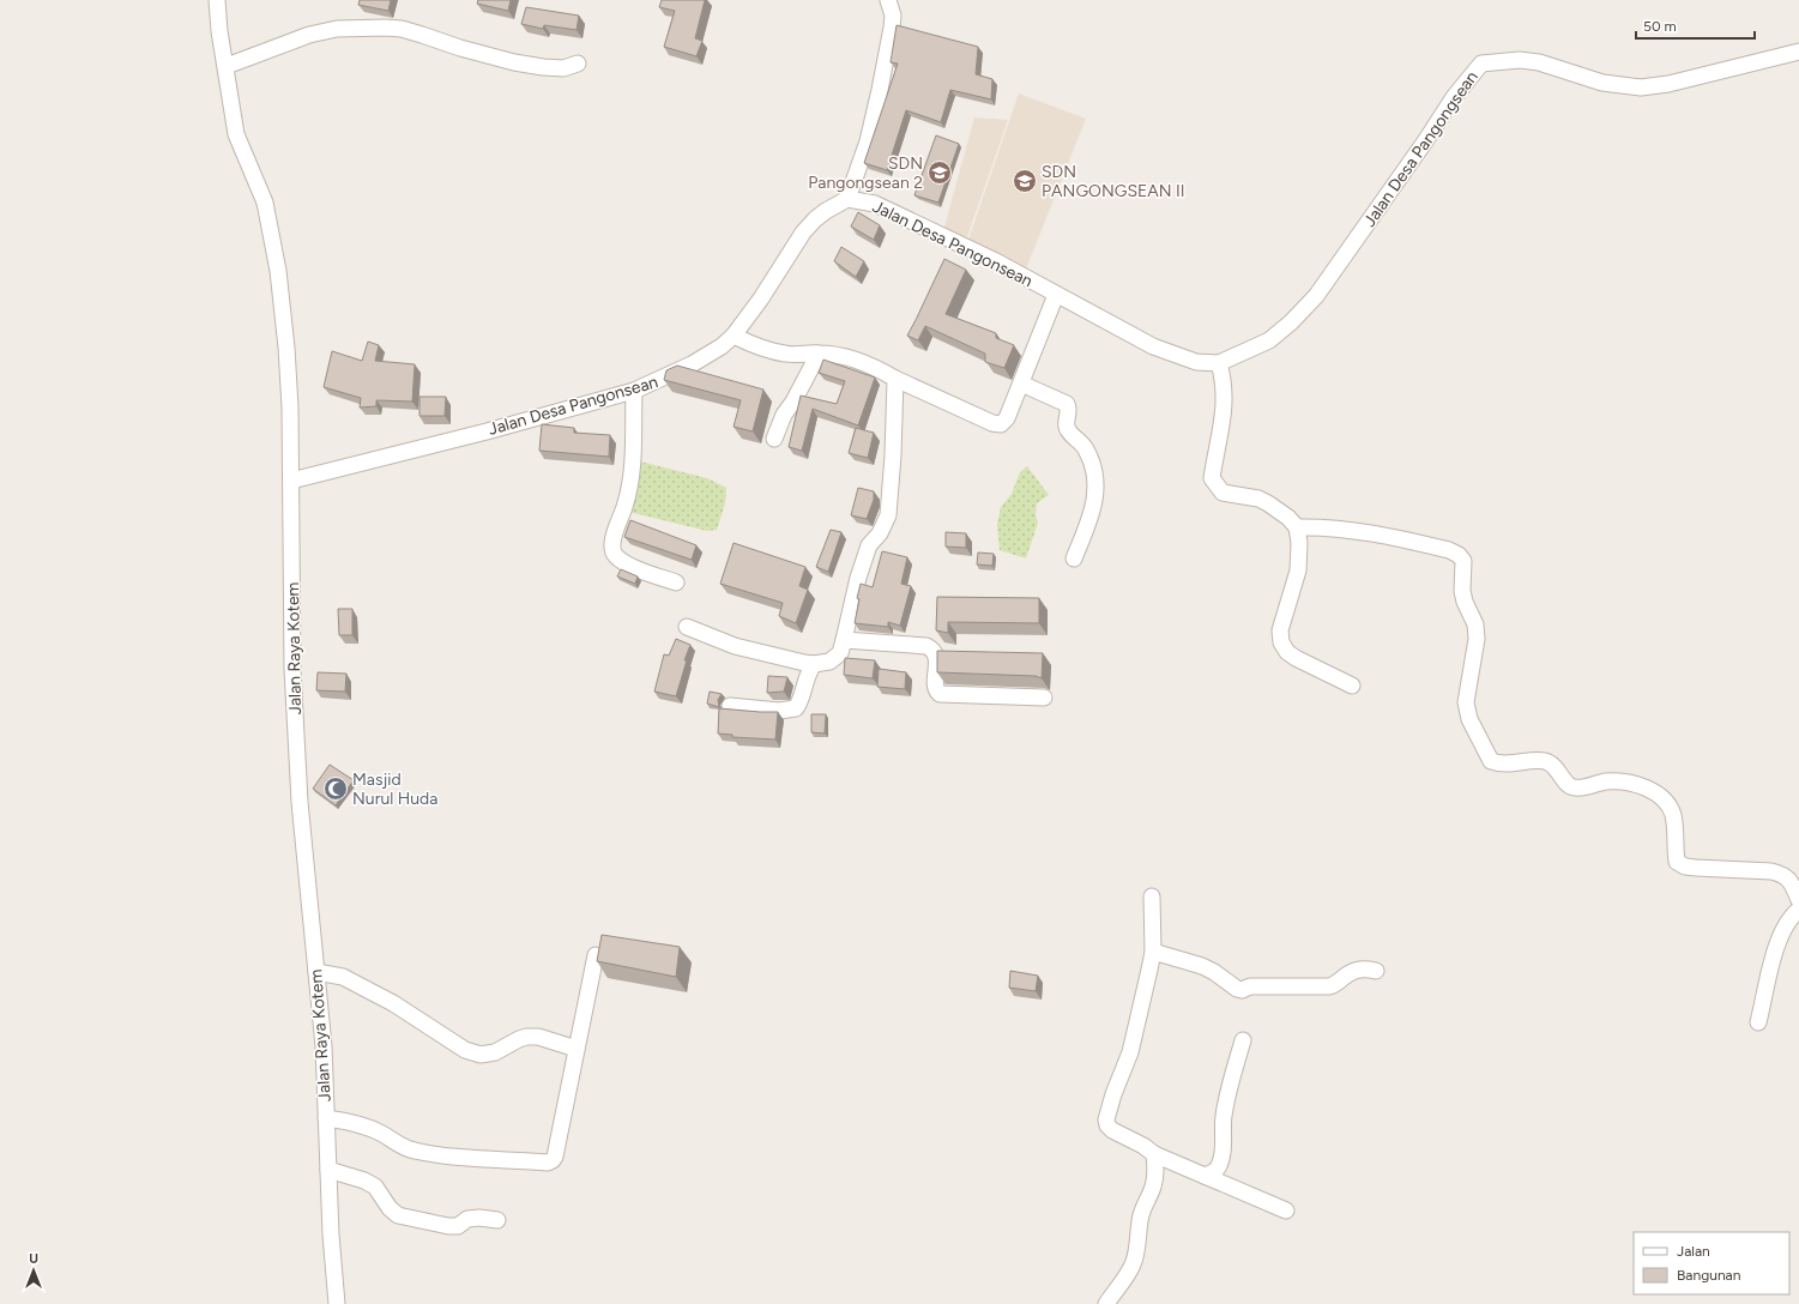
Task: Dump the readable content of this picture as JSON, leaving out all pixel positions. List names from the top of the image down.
{
  "streets": {
    "street": ["Jalan Desa Pangongsean", "Jalan Desa Pangonsean", "Jalan Raya Kotem"]
  },
  "crossings": [
    ["Jalan Desa Pangongsean", "Jalan Desa Pangonsean"],
    ["Jalan Desa Pangonsean", "Jalan Raya Kotem"]
  ],
  "places": {
    "school or university": ["SDN Pangongsean 2", "SDN PANGONGSEAN II"],
    "mosque": ["Masjid Nurul Huda"]
  },
  "legend": ["Jalan", "Bangunan"],
  "scale_bar": "50 m",
  "north": "top"
}
